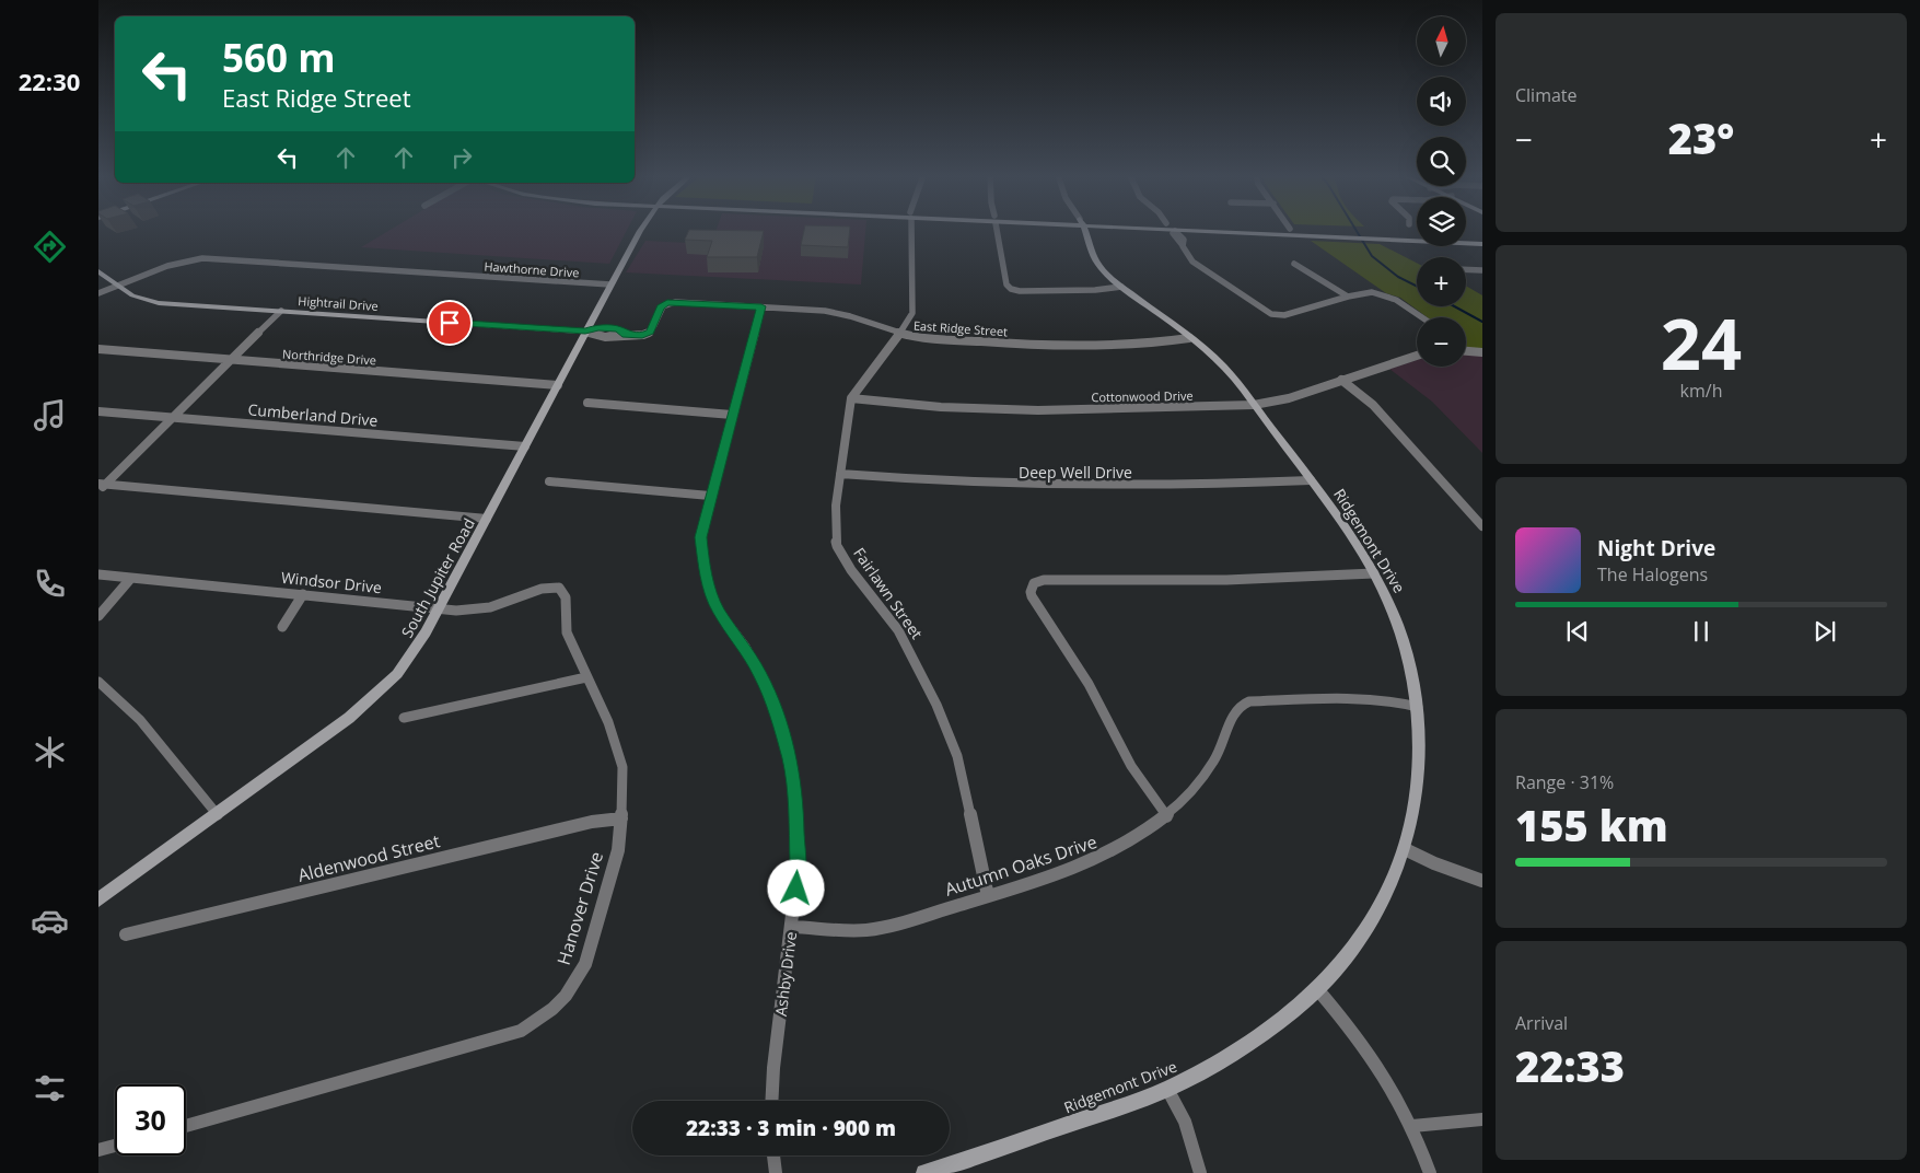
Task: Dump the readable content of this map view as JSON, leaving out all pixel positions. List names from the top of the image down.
{
  "streets": {
    "street": [
      "Hawthorne Drive",
      "Hightrail Drive",
      "East Ridge Street",
      "Northridge Drive",
      "Cottonwood Drive",
      "Cumberland Drive",
      "Deep Well Drive",
      "Ridgemont Drive",
      "South Jupiter Road",
      "Windsor Drive",
      "Fairlawn Street",
      "Aldenwood Street",
      "Autumn Oaks Drive",
      "Hanover Drive",
      "Ashby Drive"
    ]
  },
  "crossings": [
    ["Hawthorne Drive", "Hightrail Drive"],
    ["Hawthorne Drive", "South Jupiter Road"],
    ["Hightrail Drive", "East Ridge Street"],
    ["Hightrail Drive", "South Jupiter Road"],
    ["East Ridge Street", "Ridgemont Drive"],
    ["East Ridge Street", "Fairlawn Street"],
    ["East Ridge Street", "Ashby Drive"],
    ["Northridge Drive", "South Jupiter Road"],
    ["Cottonwood Drive", "Ridgemont Drive"],
    ["Cottonwood Drive", "Fairlawn Street"],
    ["Cumberland Drive", "South Jupiter Road"],
    ["Deep Well Drive", "Ridgemont Drive"],
    ["Deep Well Drive", "Fairlawn Street"],
    ["Ridgemont Drive", "Autumn Oaks Drive"],
    ["South Jupiter Road", "Windsor Drive"],
    ["Windsor Drive", "Hanover Drive"],
    ["Fairlawn Street", "Autumn Oaks Drive"],
    ["Aldenwood Street", "Hanover Drive"],
    ["Autumn Oaks Drive", "Ashby Drive"]
  ],
  "north": "top",
  "page": {
    "tabs": "22:30",
    "tile": [
      "Climate",
      ["24", "km/h"],
      ["Range · 31%", "155 km"],
      ["Arrival", "22:33"]
    ],
    "map_buttons": ["+", "−"],
    "turn": ["560 m", "East Ridge Street"],
    "heat": ["−", "23°", "+"],
    "song": ["Night Drive", "The Halogens"],
    "limit": "30",
    "trip": "22:33 · 3 min · 900 m"
  }
}
